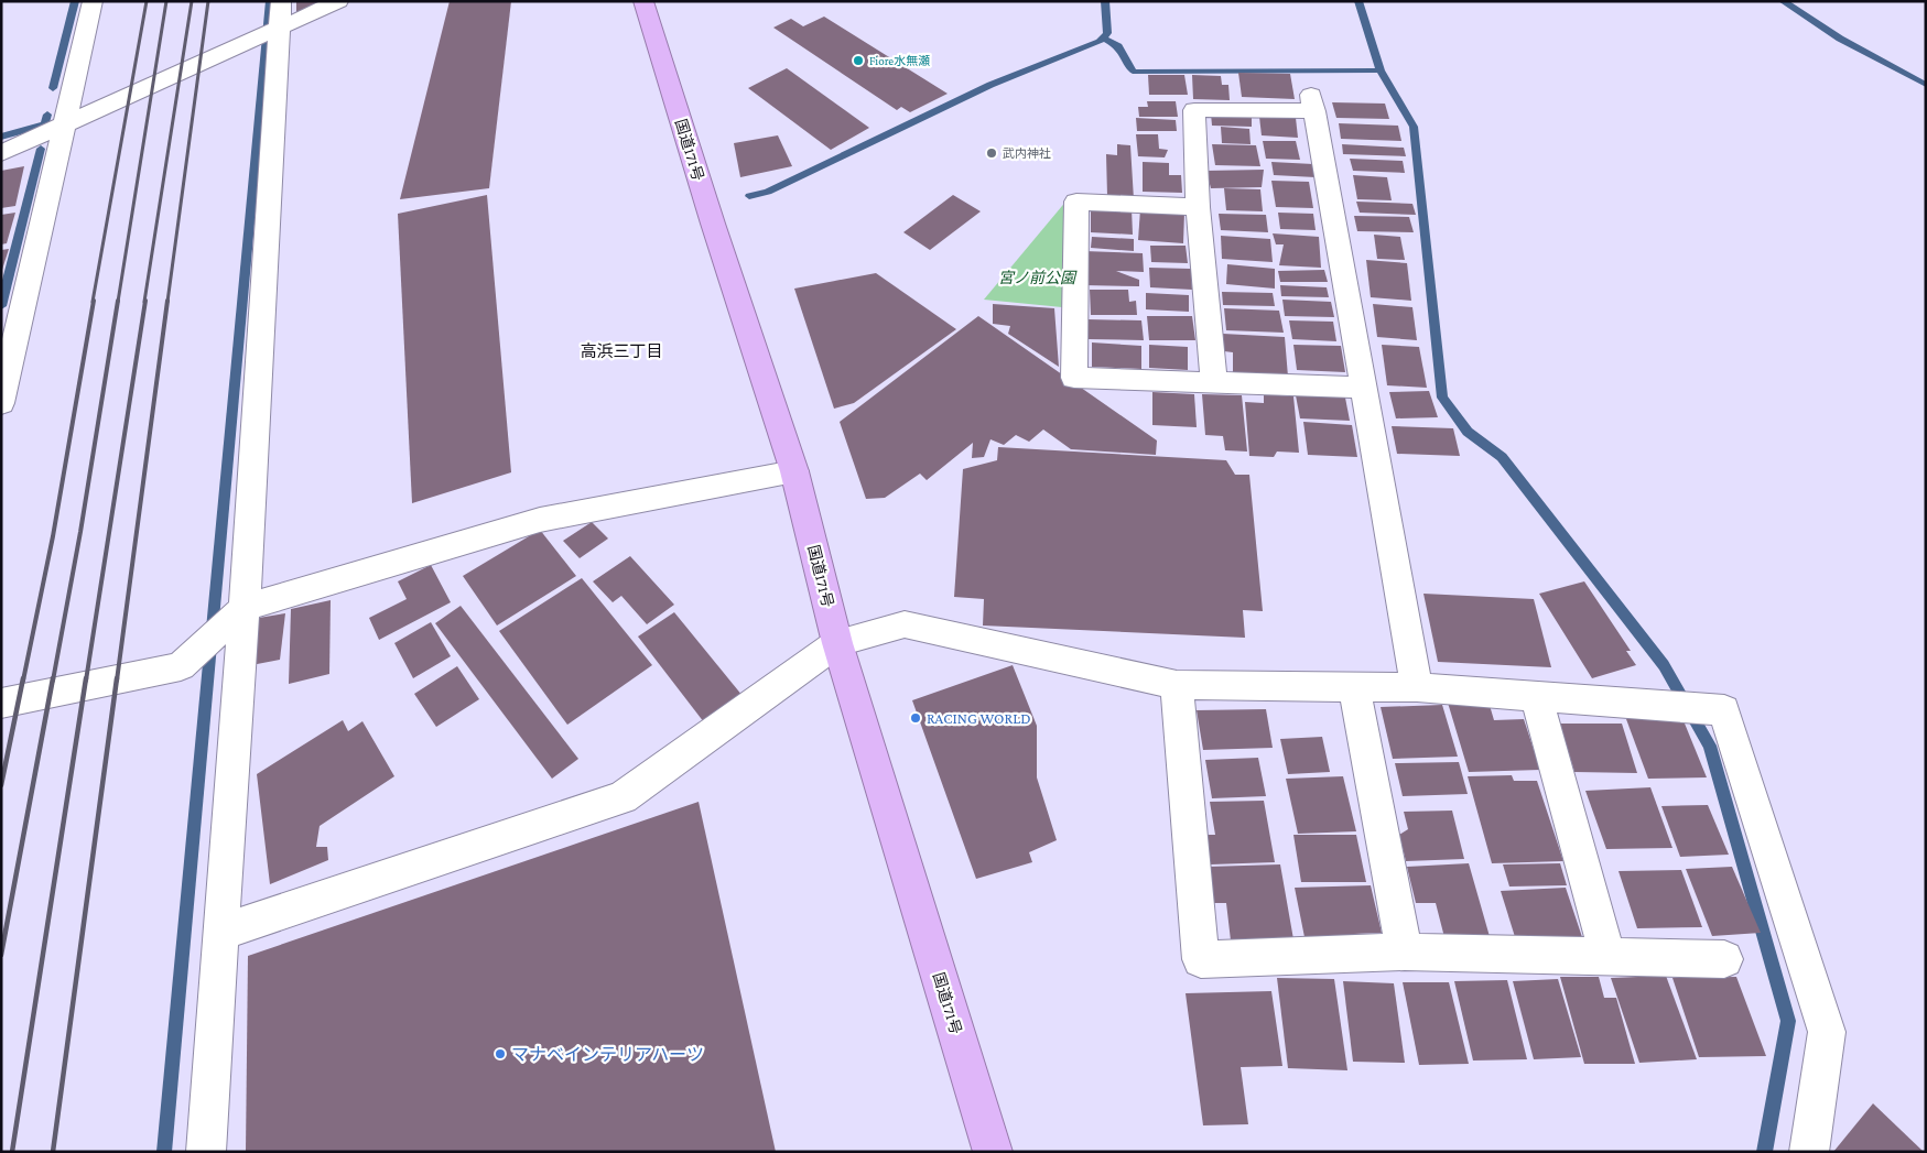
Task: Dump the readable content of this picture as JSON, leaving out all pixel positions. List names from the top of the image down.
{
  "streets": {
    "highway": ["国道171号"]
  },
  "districts": ["高浜三丁目"],
  "parks": ["宮ノ前公園"],
  "places": [
    "Fiore水無瀬",
    "武内神社",
    "RACING WORLD",
    "マナベインテリアハーツ"
  ]
}
